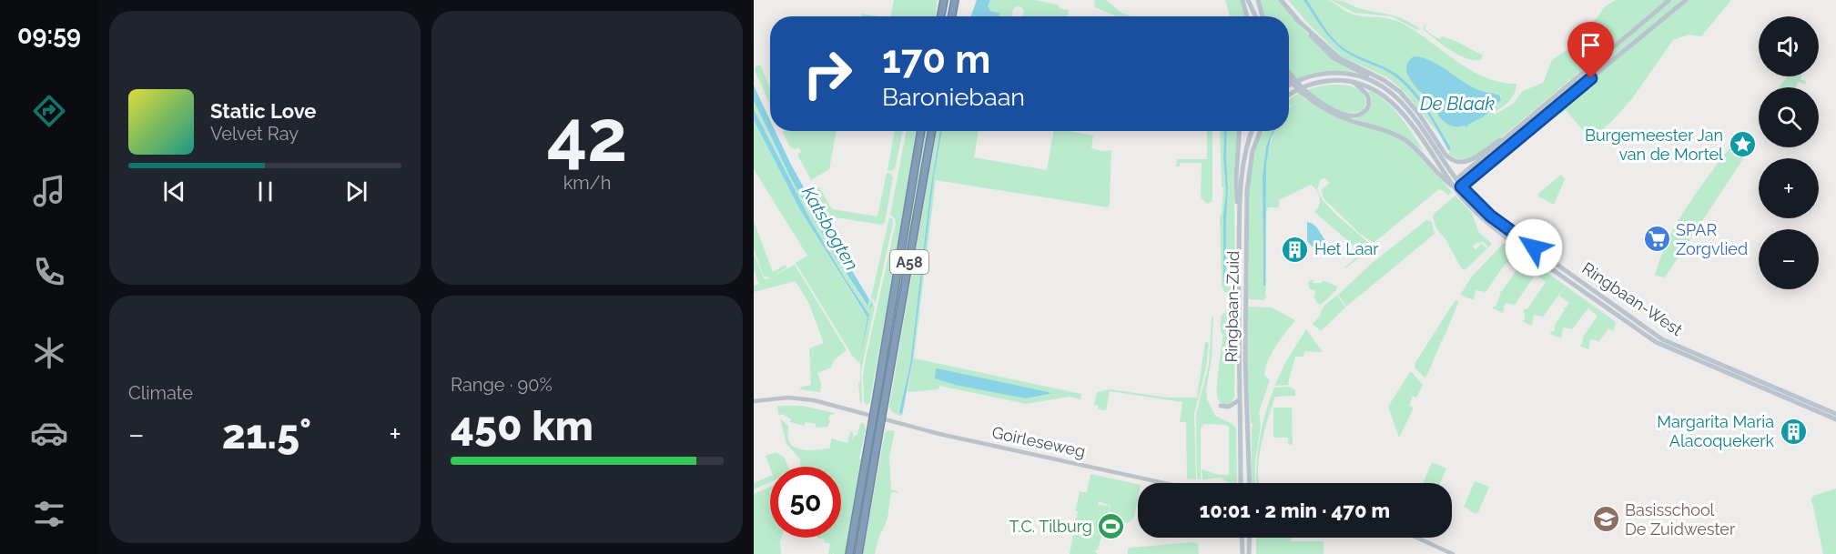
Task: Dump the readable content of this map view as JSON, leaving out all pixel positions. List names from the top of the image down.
{
  "streets": {
    "highway": ["A58"],
    "main road": ["Ringbaan-West", "Ringbaan-Zuid"],
    "street": ["Goirleseweg"]
  },
  "water": ["De Blaak", "Katsbogten"],
  "places": {
    "place": ["Burgemeester Jan van de Mortel"],
    "supermarket": ["SPAR Zorgvlied"],
    "building": ["Het Laar", "Margarita Maria Alacoquekerk"],
    "school or university": ["Basisschool De Zuidwester"],
    "sports": ["T.C. Tilburg"]
  },
  "page": {
    "tabs": "09:59",
    "tile": [
      ["42", "km/h"],
      "Climate",
      ["Range · 90%", "450 km"]
    ],
    "map_buttons": ["+", "−"],
    "turn": ["170 m", "Baroniebaan"],
    "song": ["Static Love", "Velvet Ray"],
    "heat": ["−", "21.5°", "+"],
    "limit": "50",
    "trip": "10:01 · 2 min · 470 m"
  }
}
